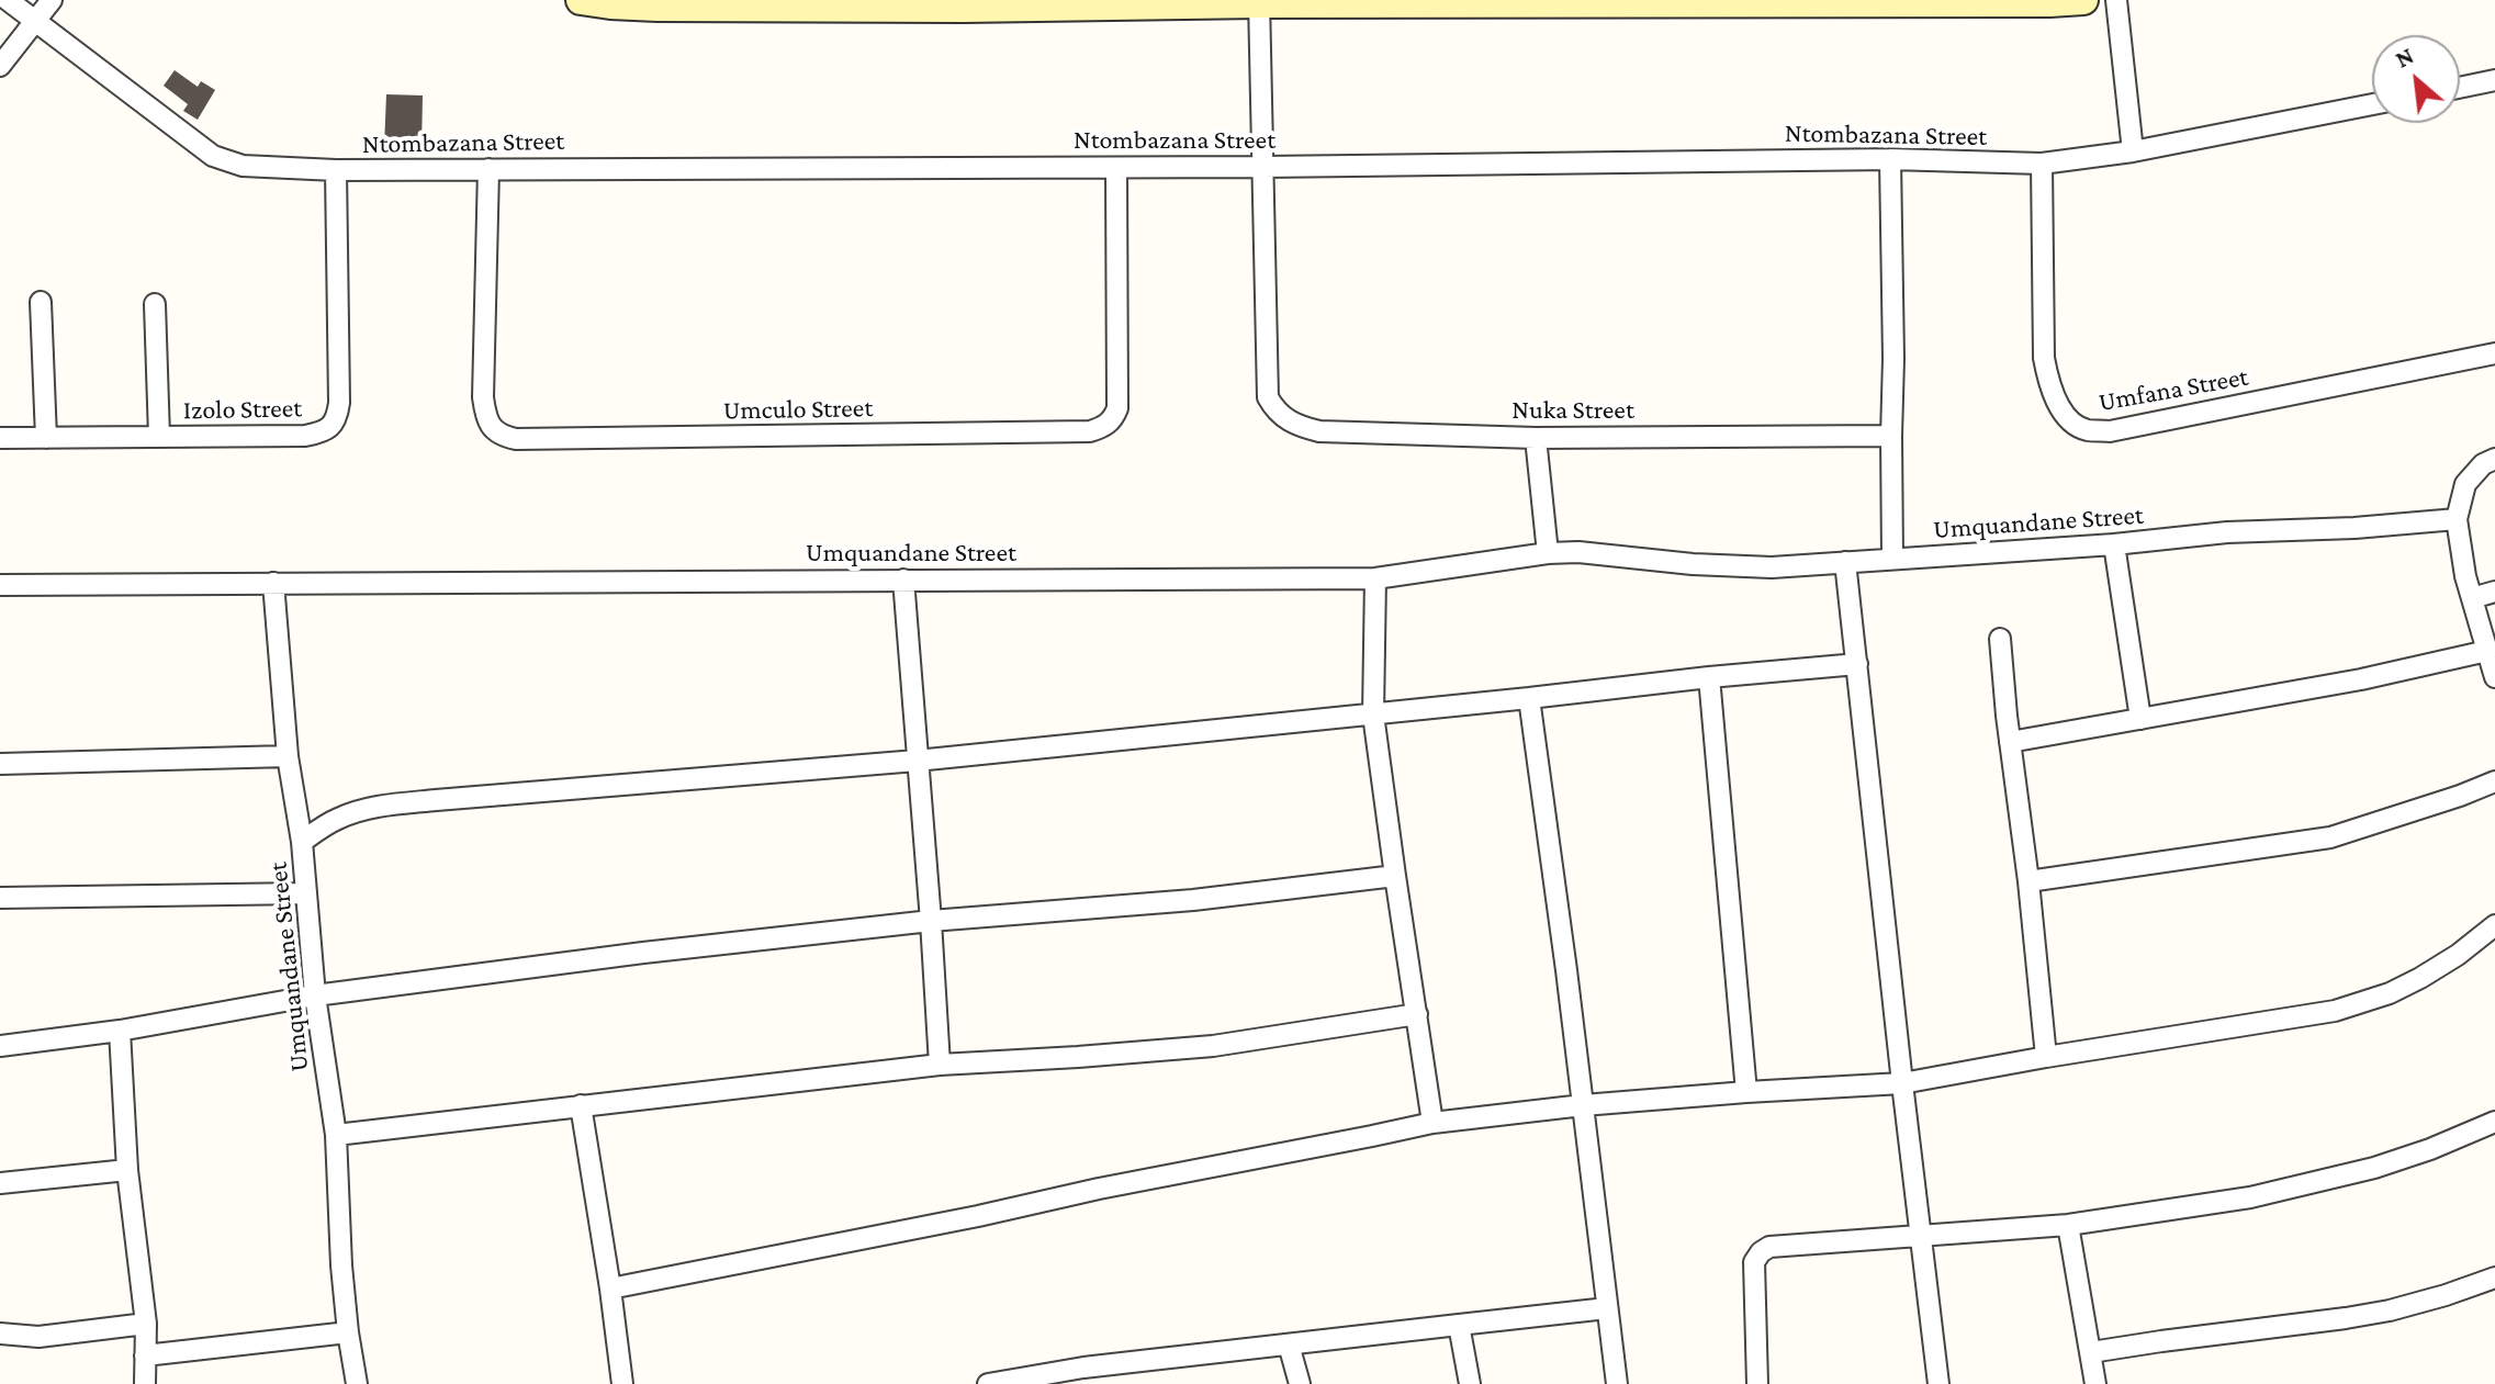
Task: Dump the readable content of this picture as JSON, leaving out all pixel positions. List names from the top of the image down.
{
  "streets": {
    "street": [
      "Ntombazana Street",
      "Umfana Street",
      "Izolo Street",
      "Umculo Street",
      "Nuka Street",
      "Umquandane Street"
    ]
  },
  "crossings": [
    ["Ntombazana Street", "Umfana Street"],
    ["Ntombazana Street", "Izolo Street"],
    ["Ntombazana Street", "Umculo Street"],
    ["Ntombazana Street", "Nuka Street"]
  ],
  "north": "top left"
}
